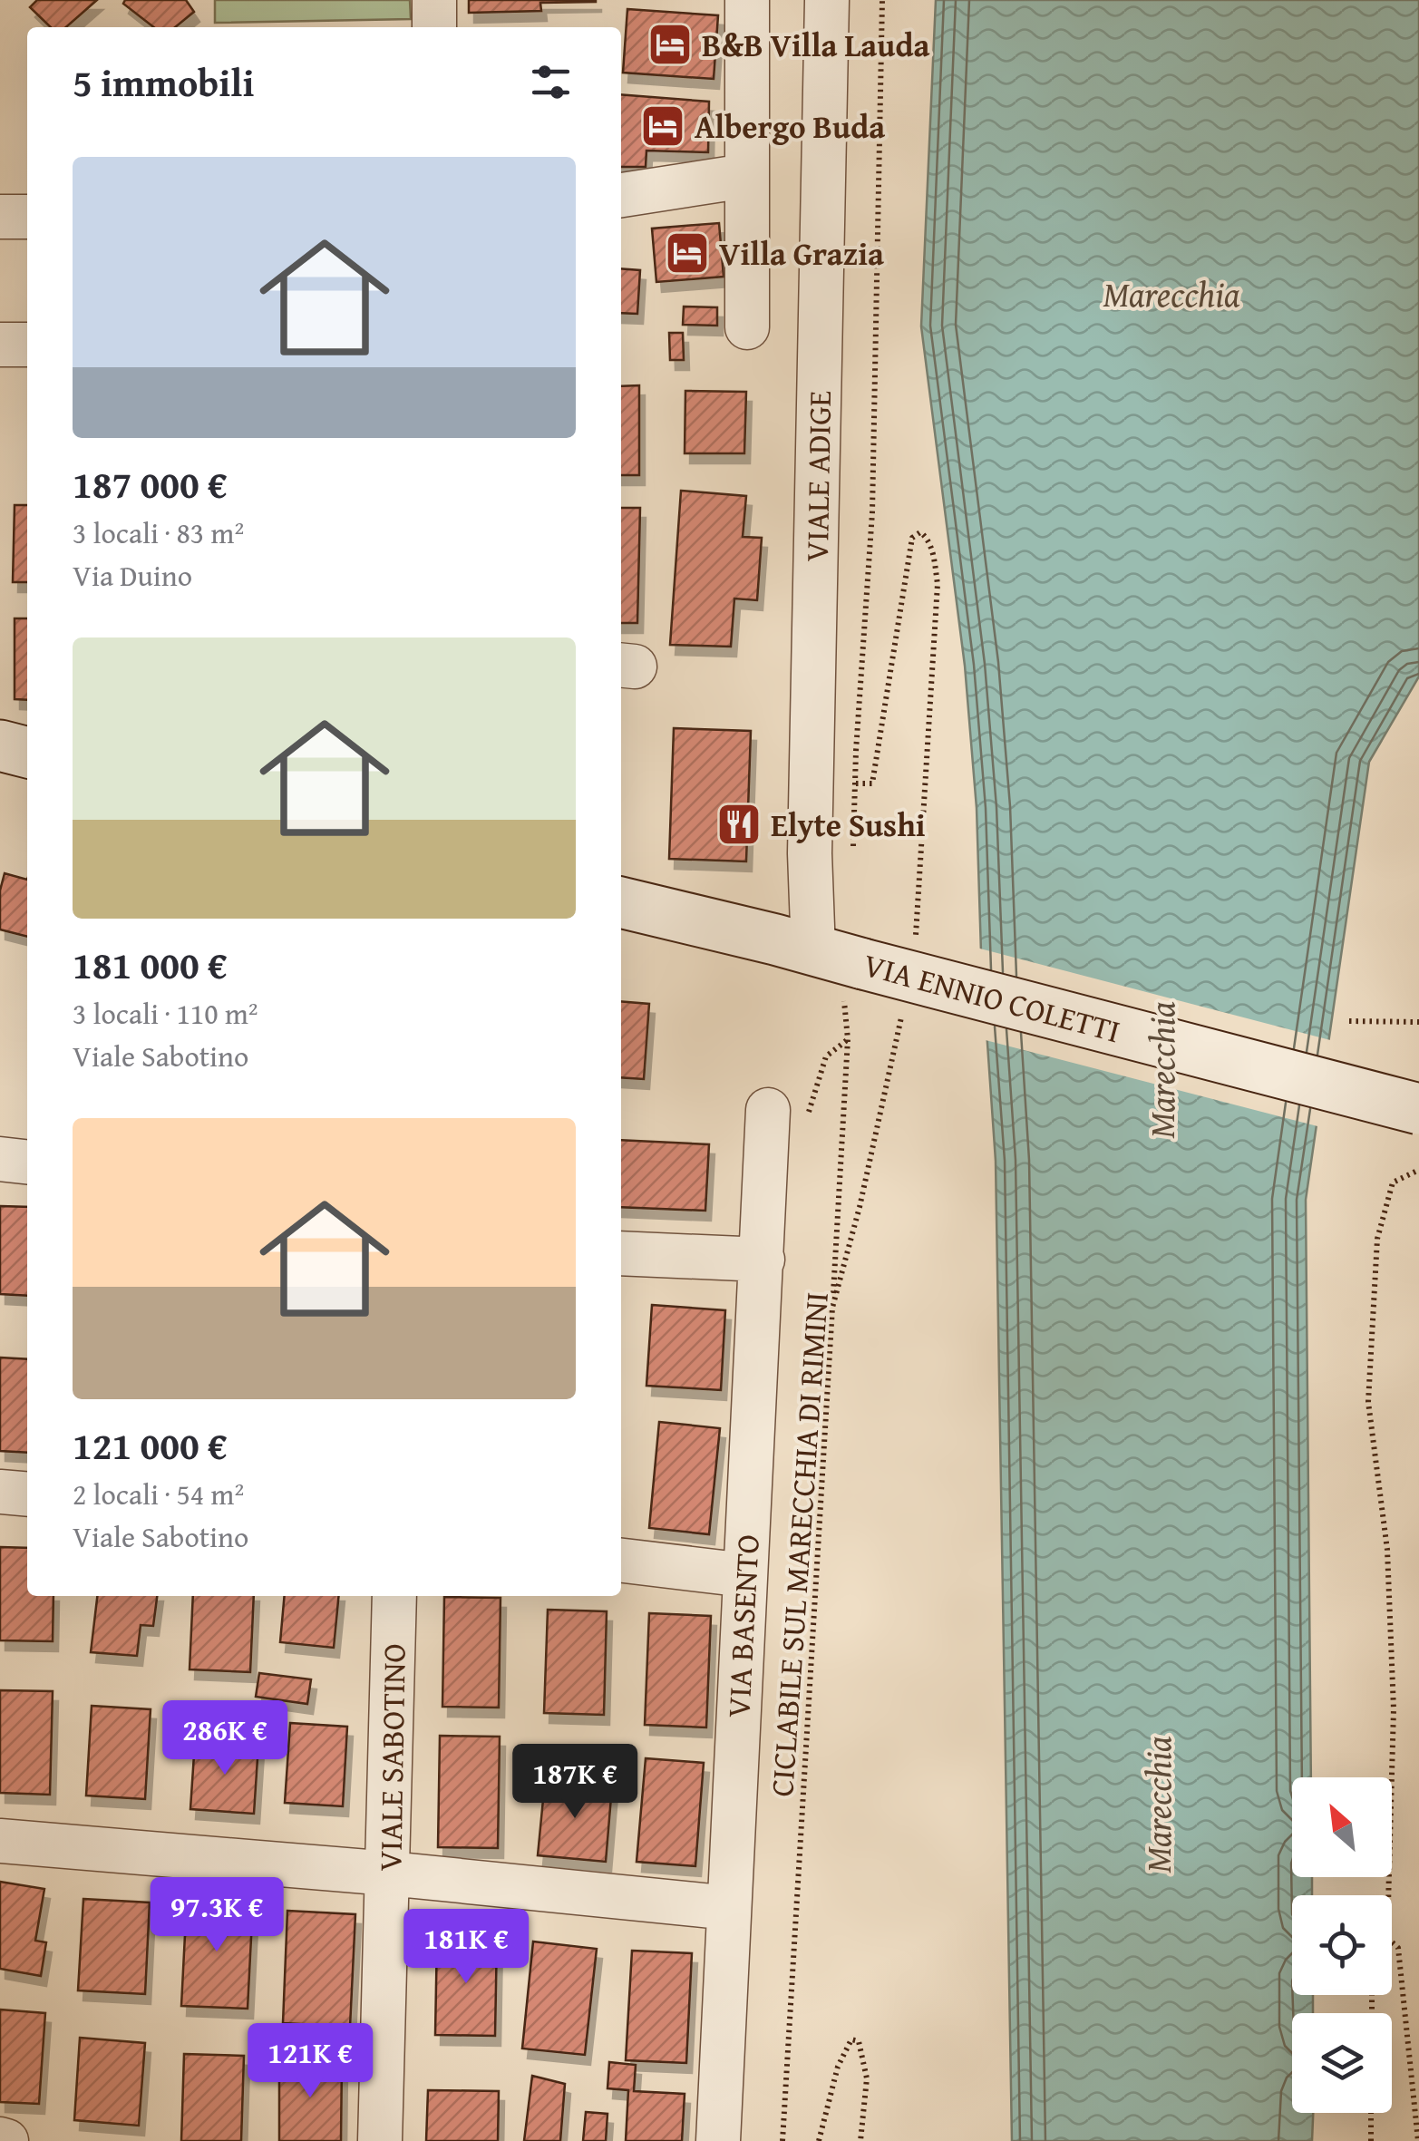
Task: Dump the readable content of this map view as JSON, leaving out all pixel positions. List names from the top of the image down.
{
  "streets": {
    "street": [
      "VIALE ADIGE",
      "VIA ENNIO COLETTI",
      "VIA BASENTO",
      "VIALE SABOTINO"
    ],
    "path": ["CICLABILE SUL MARECCHIA DI RIMINI"]
  },
  "crossings": [
    ["VIALE ADIGE", "VIA ENNIO COLETTI"]
  ],
  "water": ["Marecchia"],
  "places": {
    "hotel": ["B&B Villa Lauda", "Albergo Buda", "Villa Grazia"],
    "restaurant": ["Elyte Sushi"]
  },
  "north": "top left",
  "page": {
    "heading": "5 immobili",
    "list": [
      {
        "name": "187 000 €",
        "note": "3 locali · 83 m² · Via Duino"
      },
      {
        "name": "181 000 €",
        "note": "3 locali · 110 m² · Viale Sabotino"
      },
      {
        "name": "121 000 €",
        "note": "2 locali · 54 m² · Viale Sabotino"
      }
    ],
    "price": [
      "286K €",
      "187K €",
      "97.3K €",
      "181K €",
      "121K €"
    ]
  }
}
